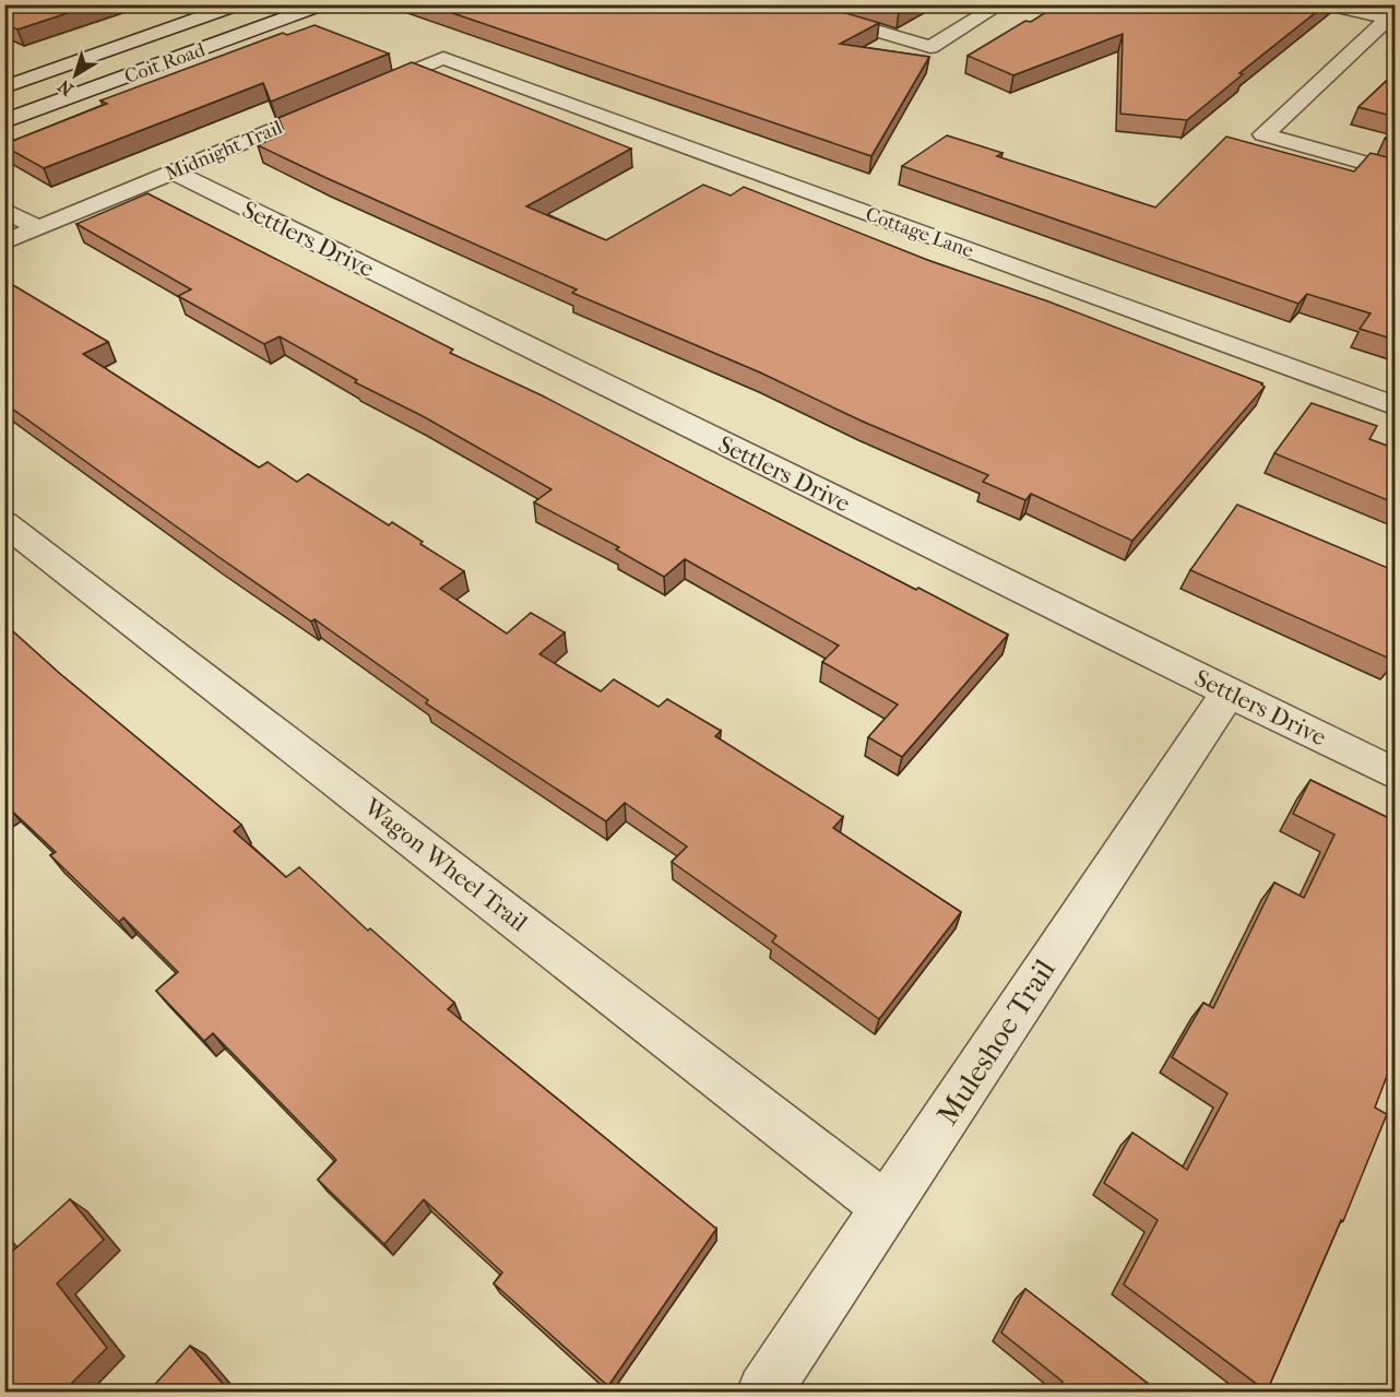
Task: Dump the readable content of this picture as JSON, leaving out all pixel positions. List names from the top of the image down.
{
  "streets": {
    "street": [
      "Coit Road",
      "Midnight Trail",
      "Cottage Lane",
      "Settlers Drive",
      "Wagon Wheel Trail",
      "Muleshoe Trail"
    ]
  },
  "crossings": [
    ["Midnight Trail", "Cottage Lane"],
    ["Midnight Trail", "Settlers Drive"],
    ["Settlers Drive", "Muleshoe Trail"],
    ["Wagon Wheel Trail", "Muleshoe Trail"]
  ],
  "north": "bottom left"
}
